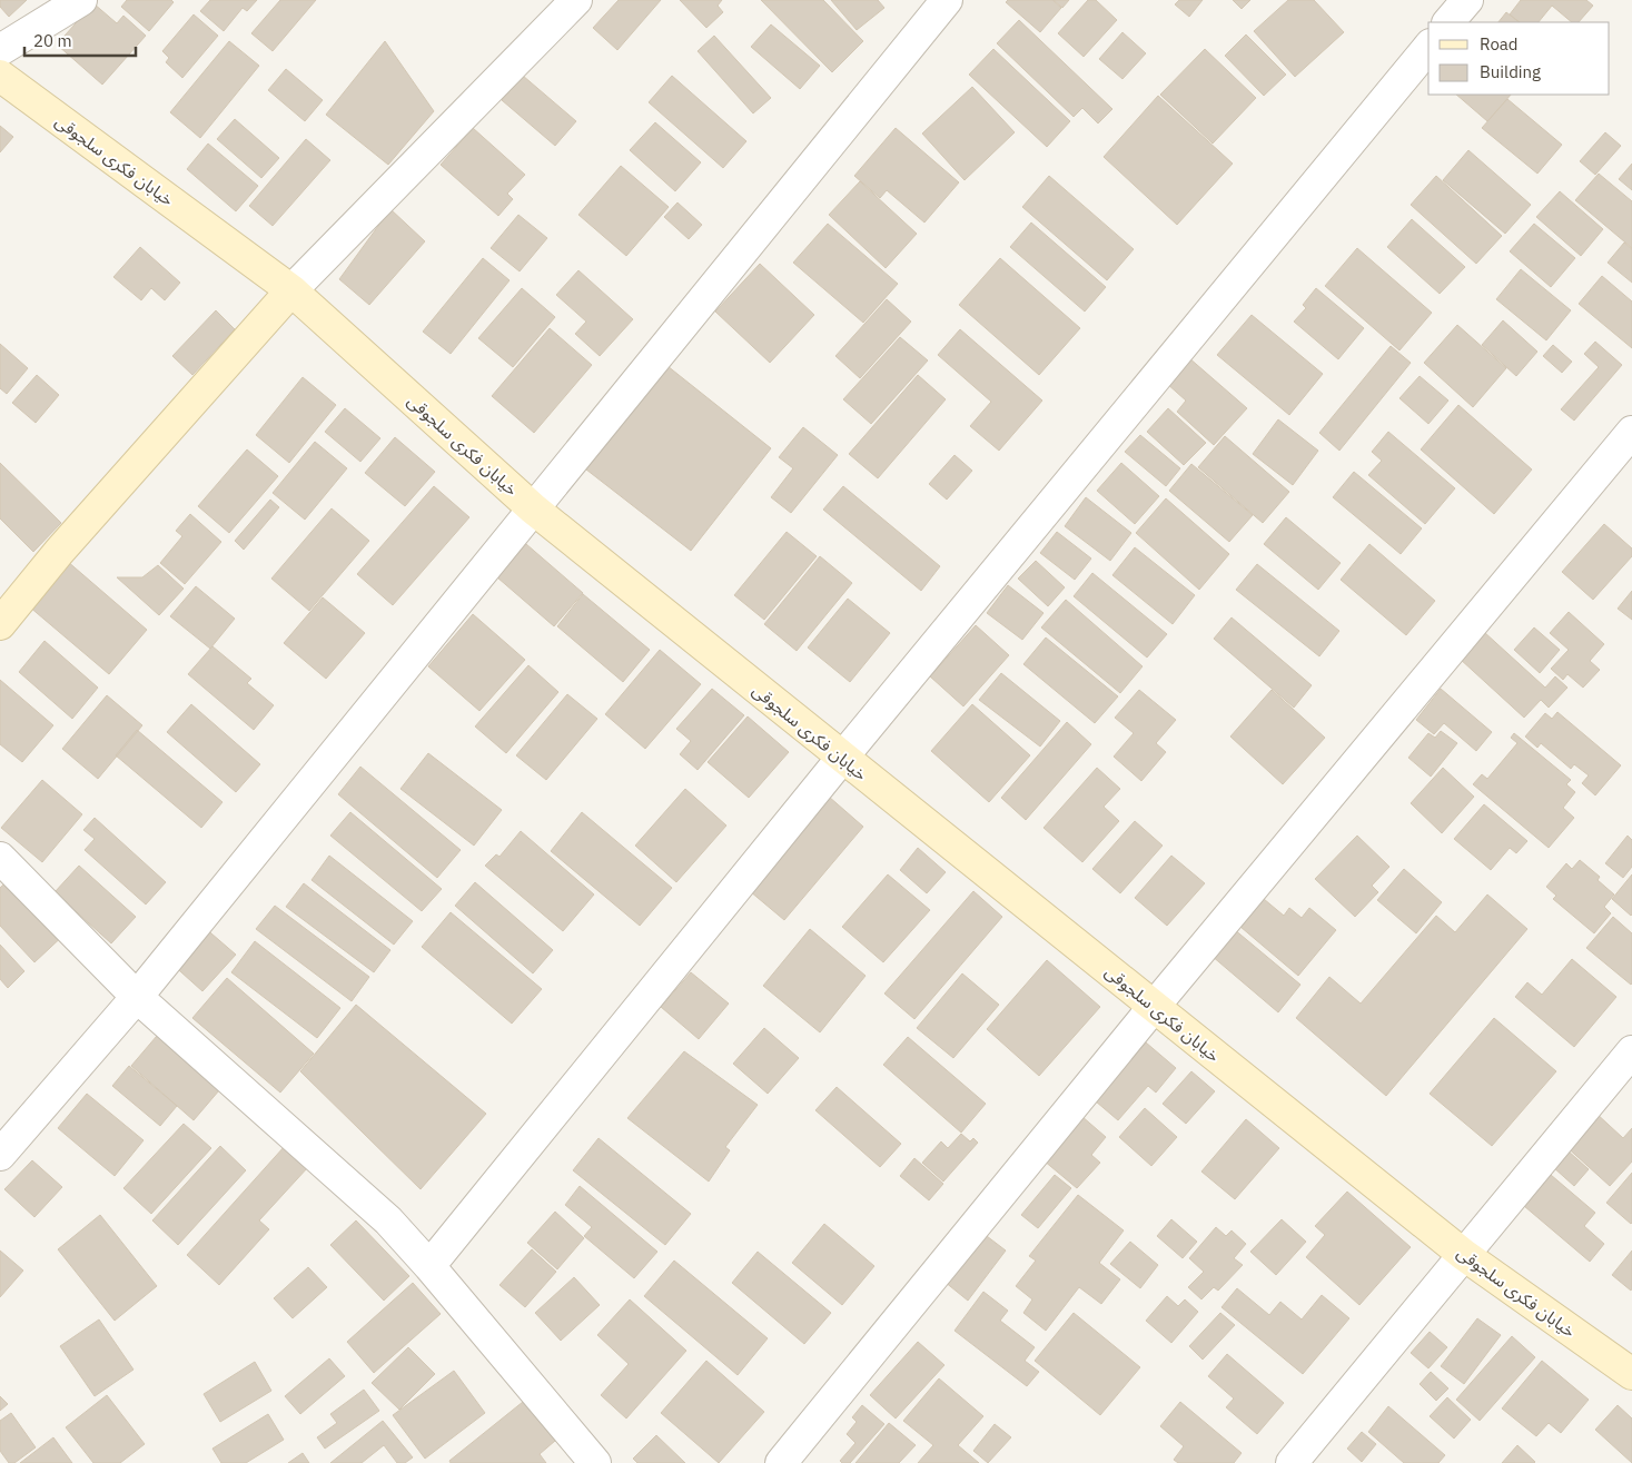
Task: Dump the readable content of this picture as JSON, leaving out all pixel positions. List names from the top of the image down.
{
  "streets": {
    "street": ["خیابان فکری سلجوقی"]
  },
  "legend": ["Road", "Building"],
  "scale_bar": "20 m"
}
